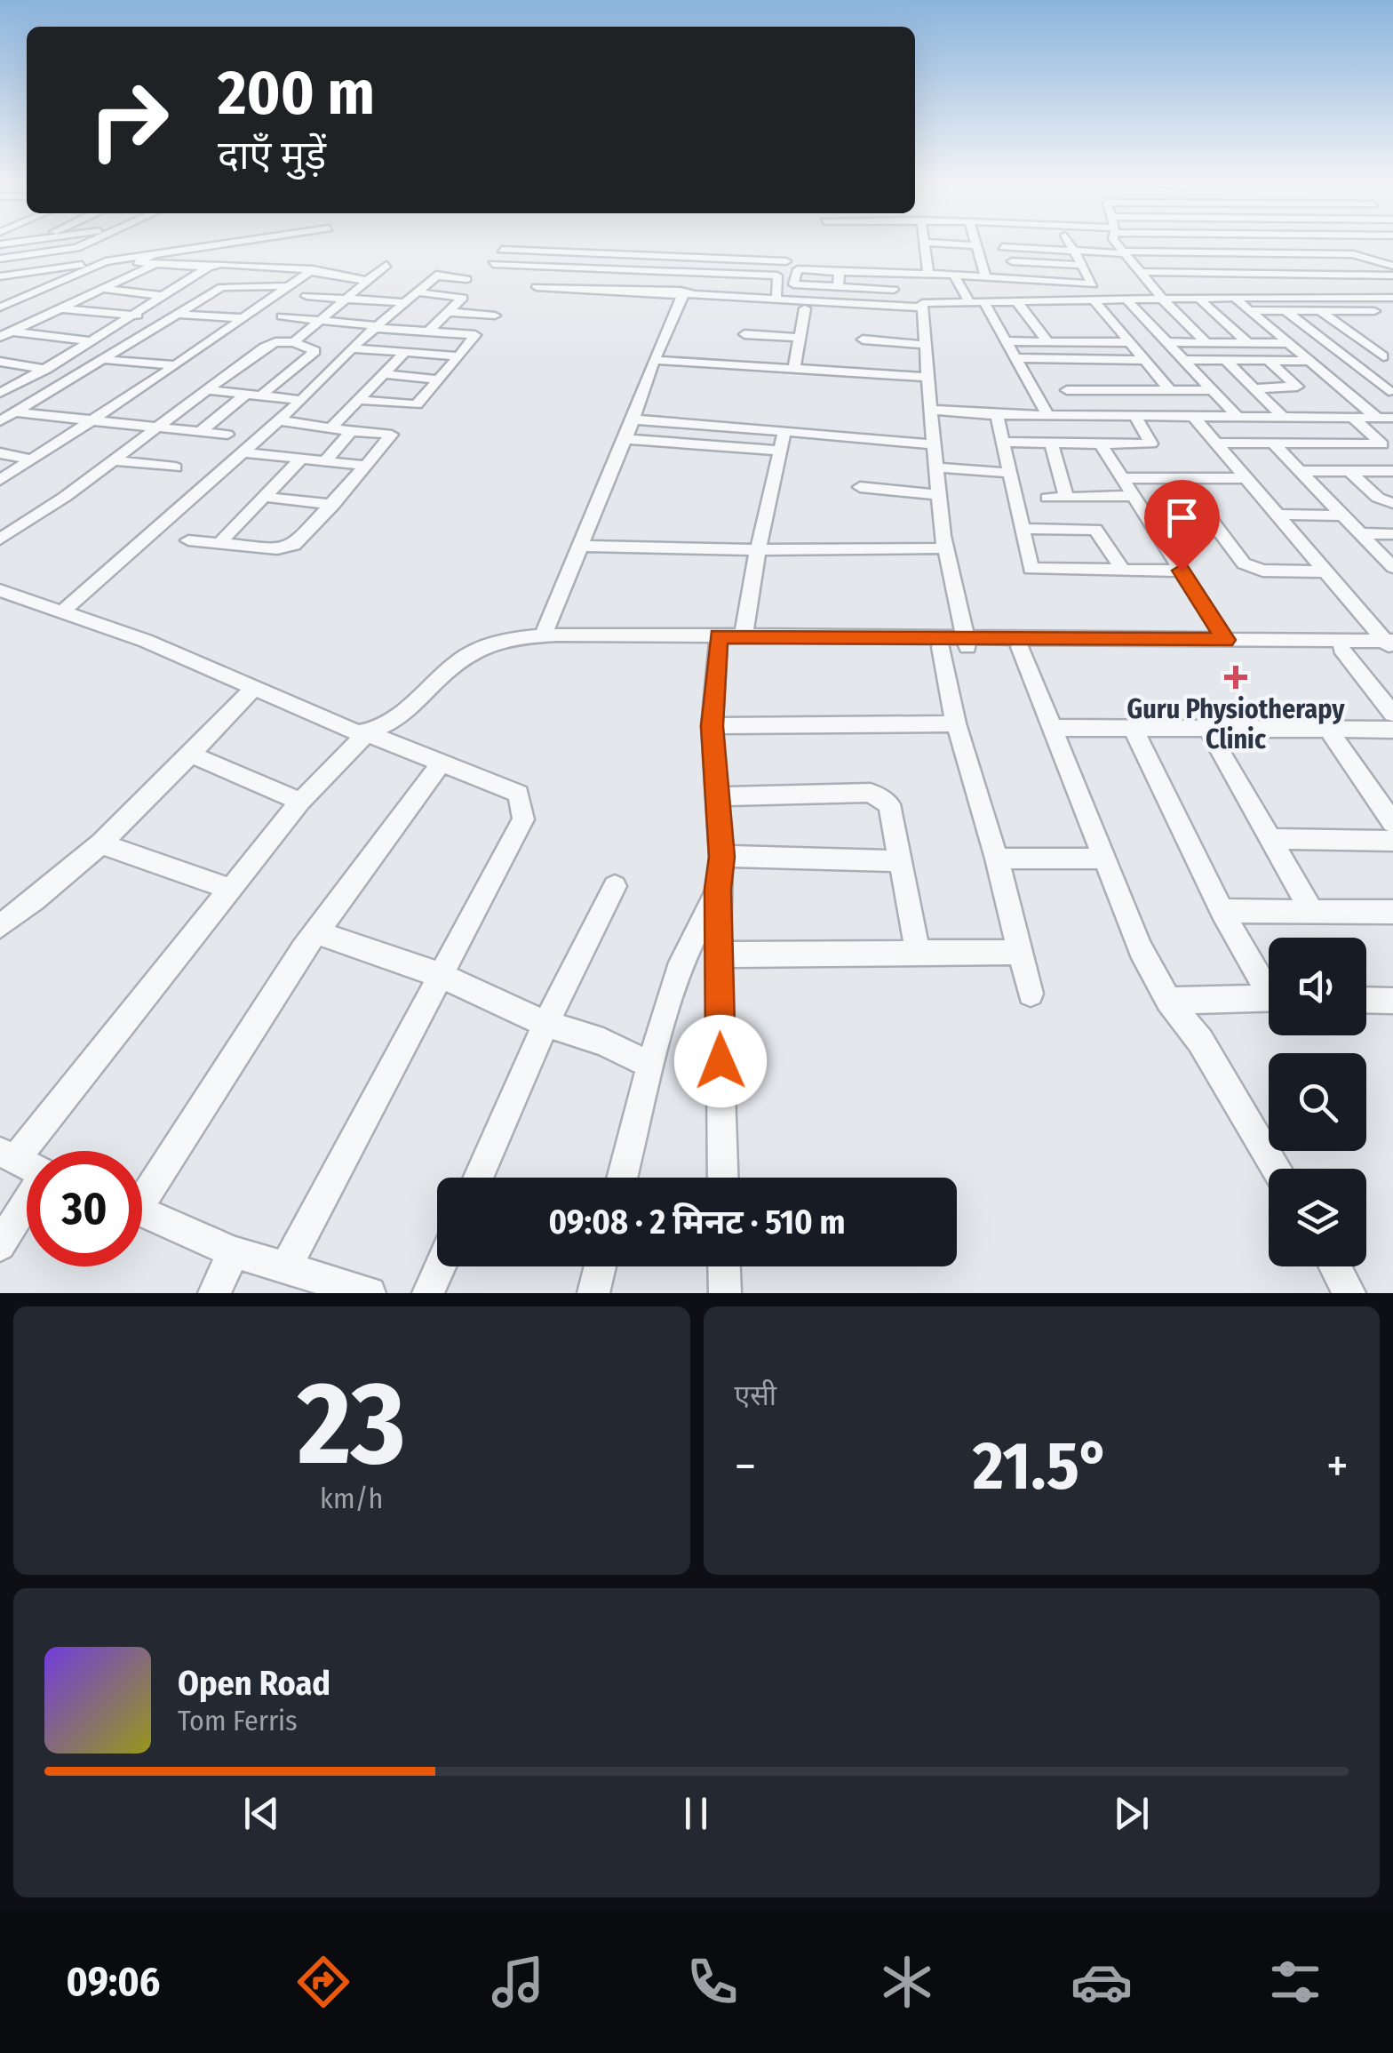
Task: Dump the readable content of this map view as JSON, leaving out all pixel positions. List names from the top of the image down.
{
  "places": {
    "health": ["Guru Physiotherapy Clinic"]
  },
  "page": {
    "turn": ["200 m", "दाएँ मुड़ें"],
    "limit": "30",
    "trip": "09:08 · 2 मिनट · 510 m",
    "tile": [
      ["23", "km/h"],
      "एसी"
    ],
    "heat": ["−", "21.5°", "+"],
    "song": ["Open Road", "Tom Ferris"],
    "tabs": "09:06"
  }
}
